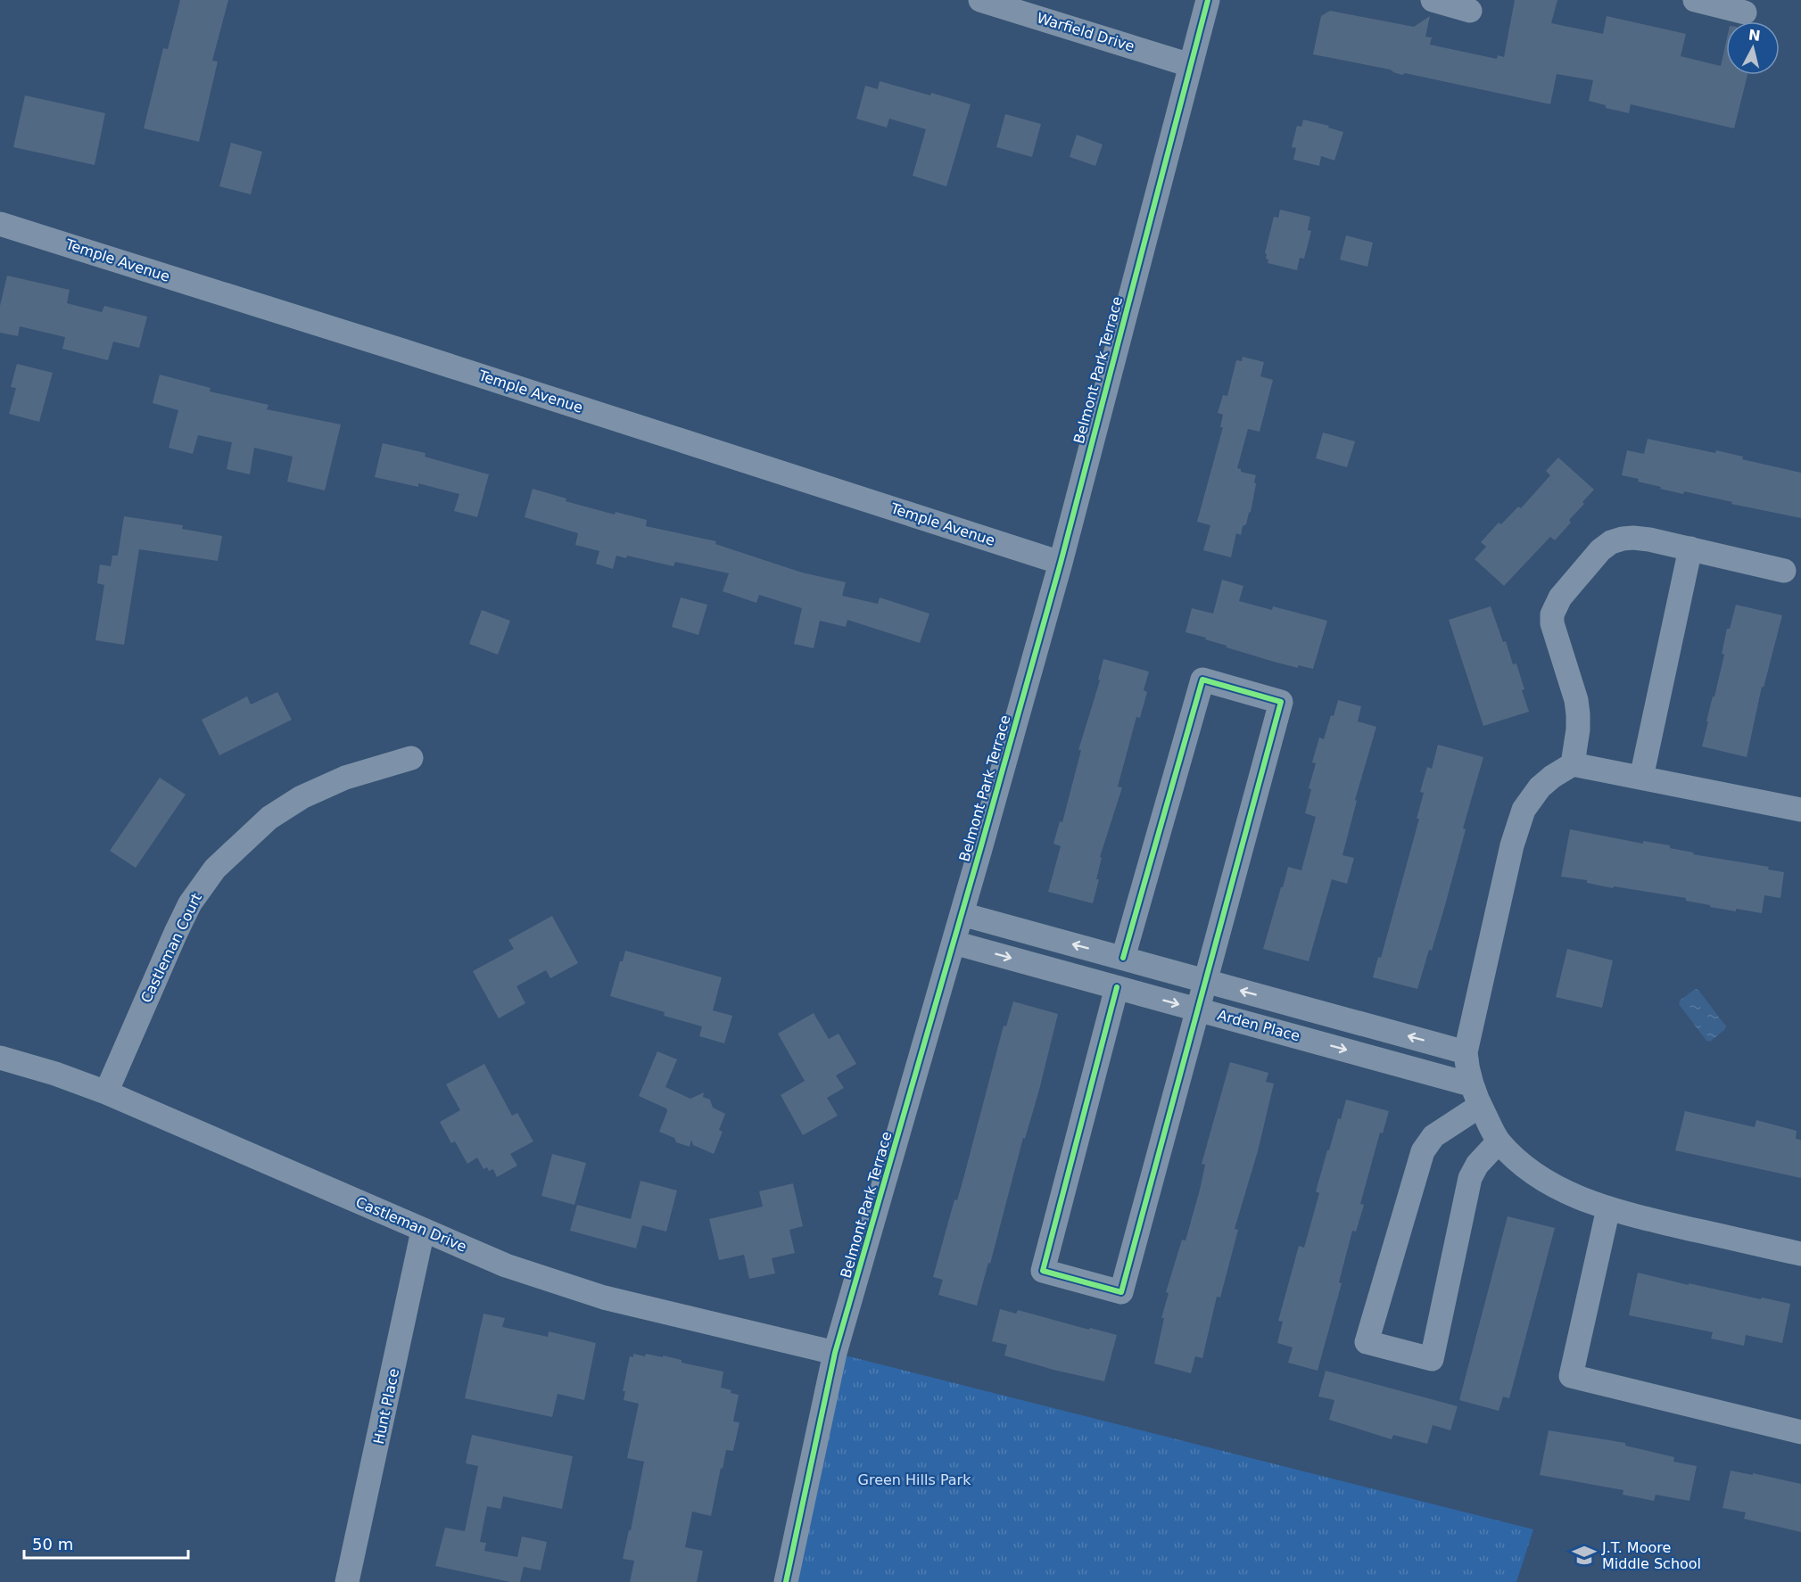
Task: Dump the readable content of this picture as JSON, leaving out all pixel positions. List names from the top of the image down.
{
  "streets": {
    "street": [
      "Warfield Drive",
      "Temple Avenue",
      "Belmont Park Terrace",
      "Castleman Court",
      "Arden Place",
      "Castleman Drive",
      "Hunt Place"
    ]
  },
  "crossings": [
    ["Warfield Drive", "Belmont Park Terrace"],
    ["Temple Avenue", "Belmont Park Terrace"],
    ["Belmont Park Terrace", "Arden Place"],
    ["Belmont Park Terrace", "Castleman Drive"],
    ["Castleman Court", "Castleman Drive"],
    ["Castleman Drive", "Hunt Place"]
  ],
  "parks": ["Green Hills Park"],
  "places": {
    "school or university": ["J.T. Moore Middle School"]
  },
  "scale_bar": "50 m",
  "north": "top"
}
